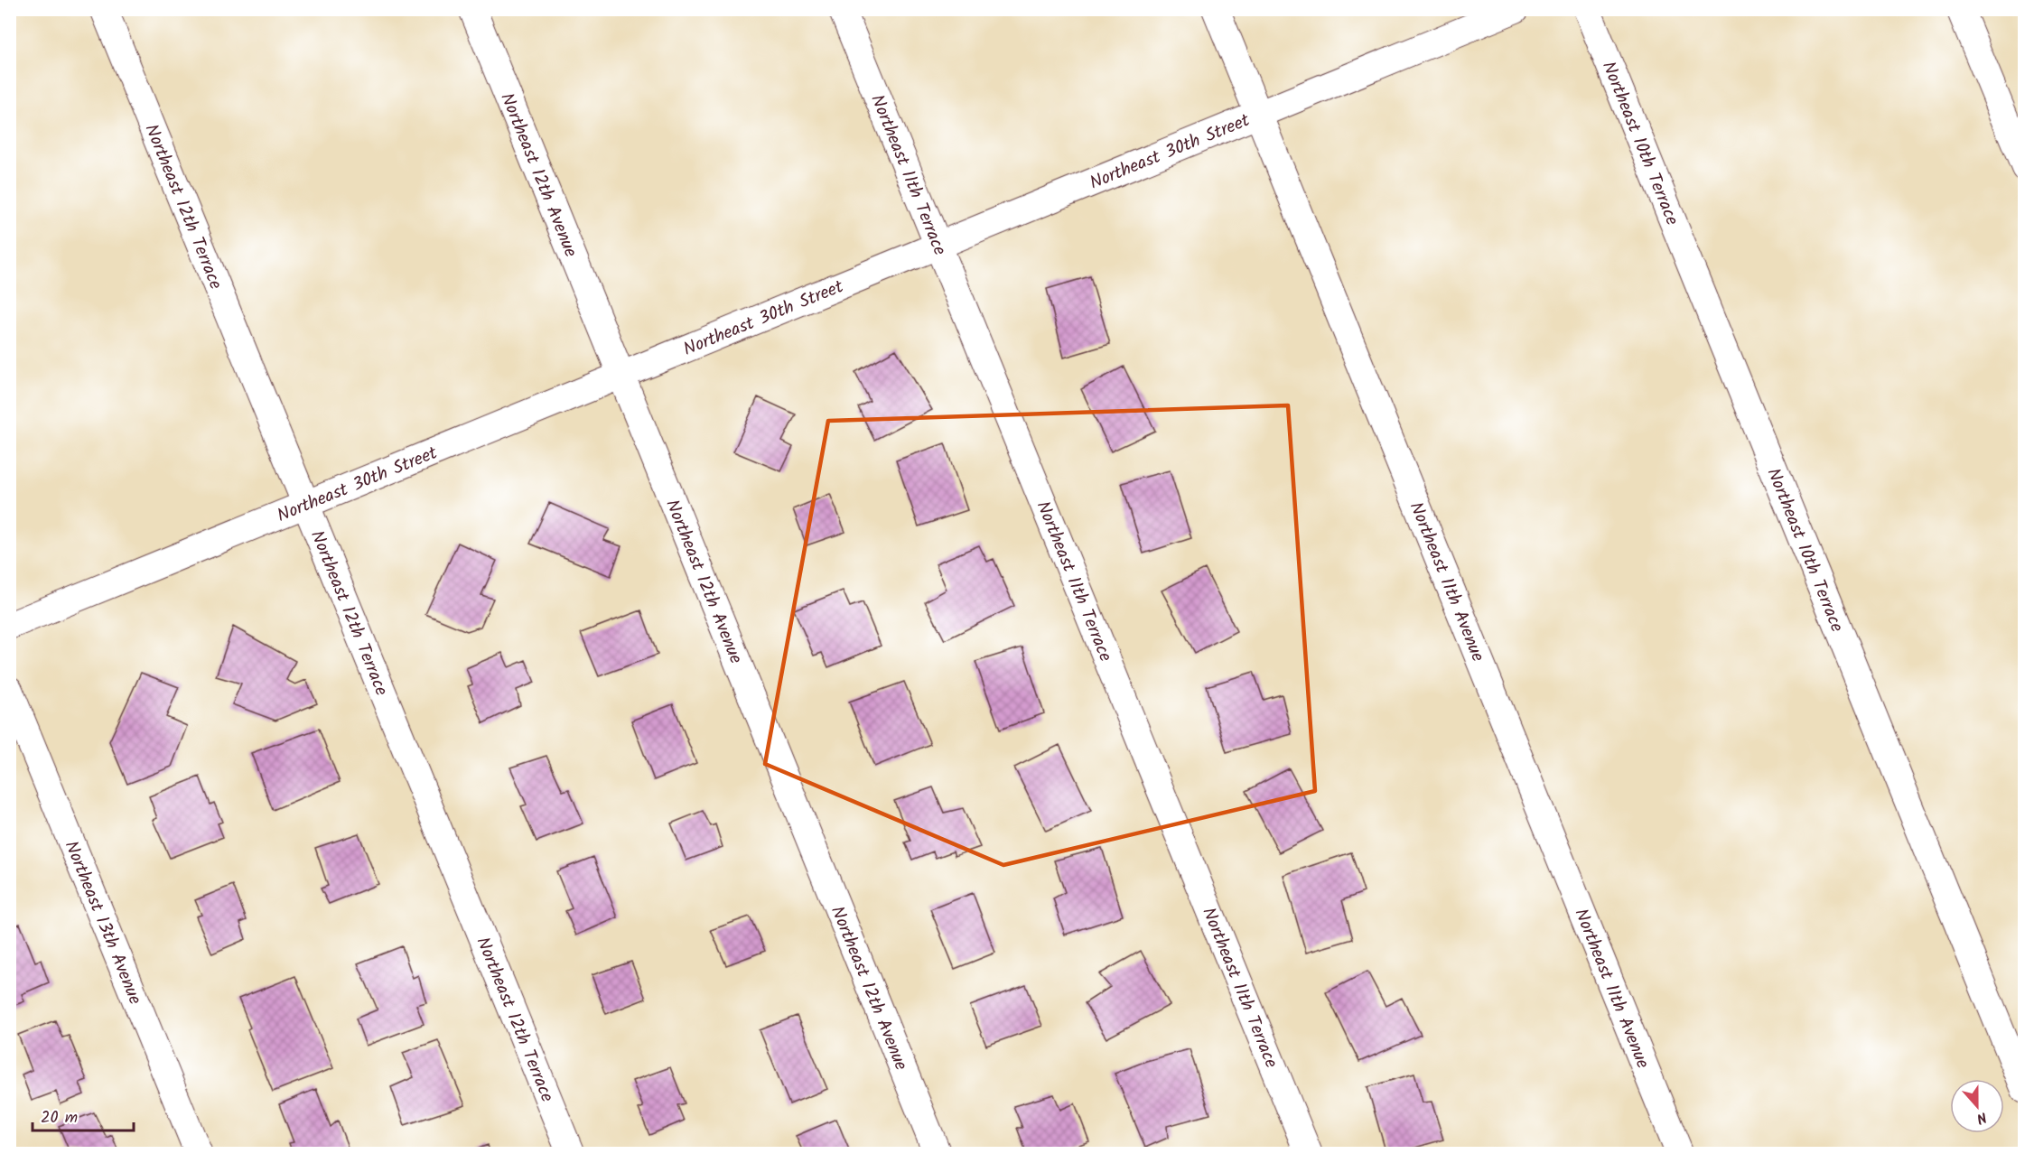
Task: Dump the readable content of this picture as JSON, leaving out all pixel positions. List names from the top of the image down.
{
  "streets": {
    "street": [
      "Northeast 10th Terrace",
      "Northeast 30th Street",
      "Northeast 12th Avenue",
      "Northeast 11th Terrace",
      "Northeast 12th Terrace",
      "Northeast 11th Avenue",
      "Northeast 13th Avenue"
    ]
  },
  "crossings": [
    ["Northeast 30th Street", "Northeast 12th Avenue"],
    ["Northeast 30th Street", "Northeast 11th Terrace"],
    ["Northeast 30th Street", "Northeast 12th Terrace"],
    ["Northeast 30th Street", "Northeast 11th Avenue"]
  ],
  "scale_bar": "20 m",
  "north": "bottom"
}
